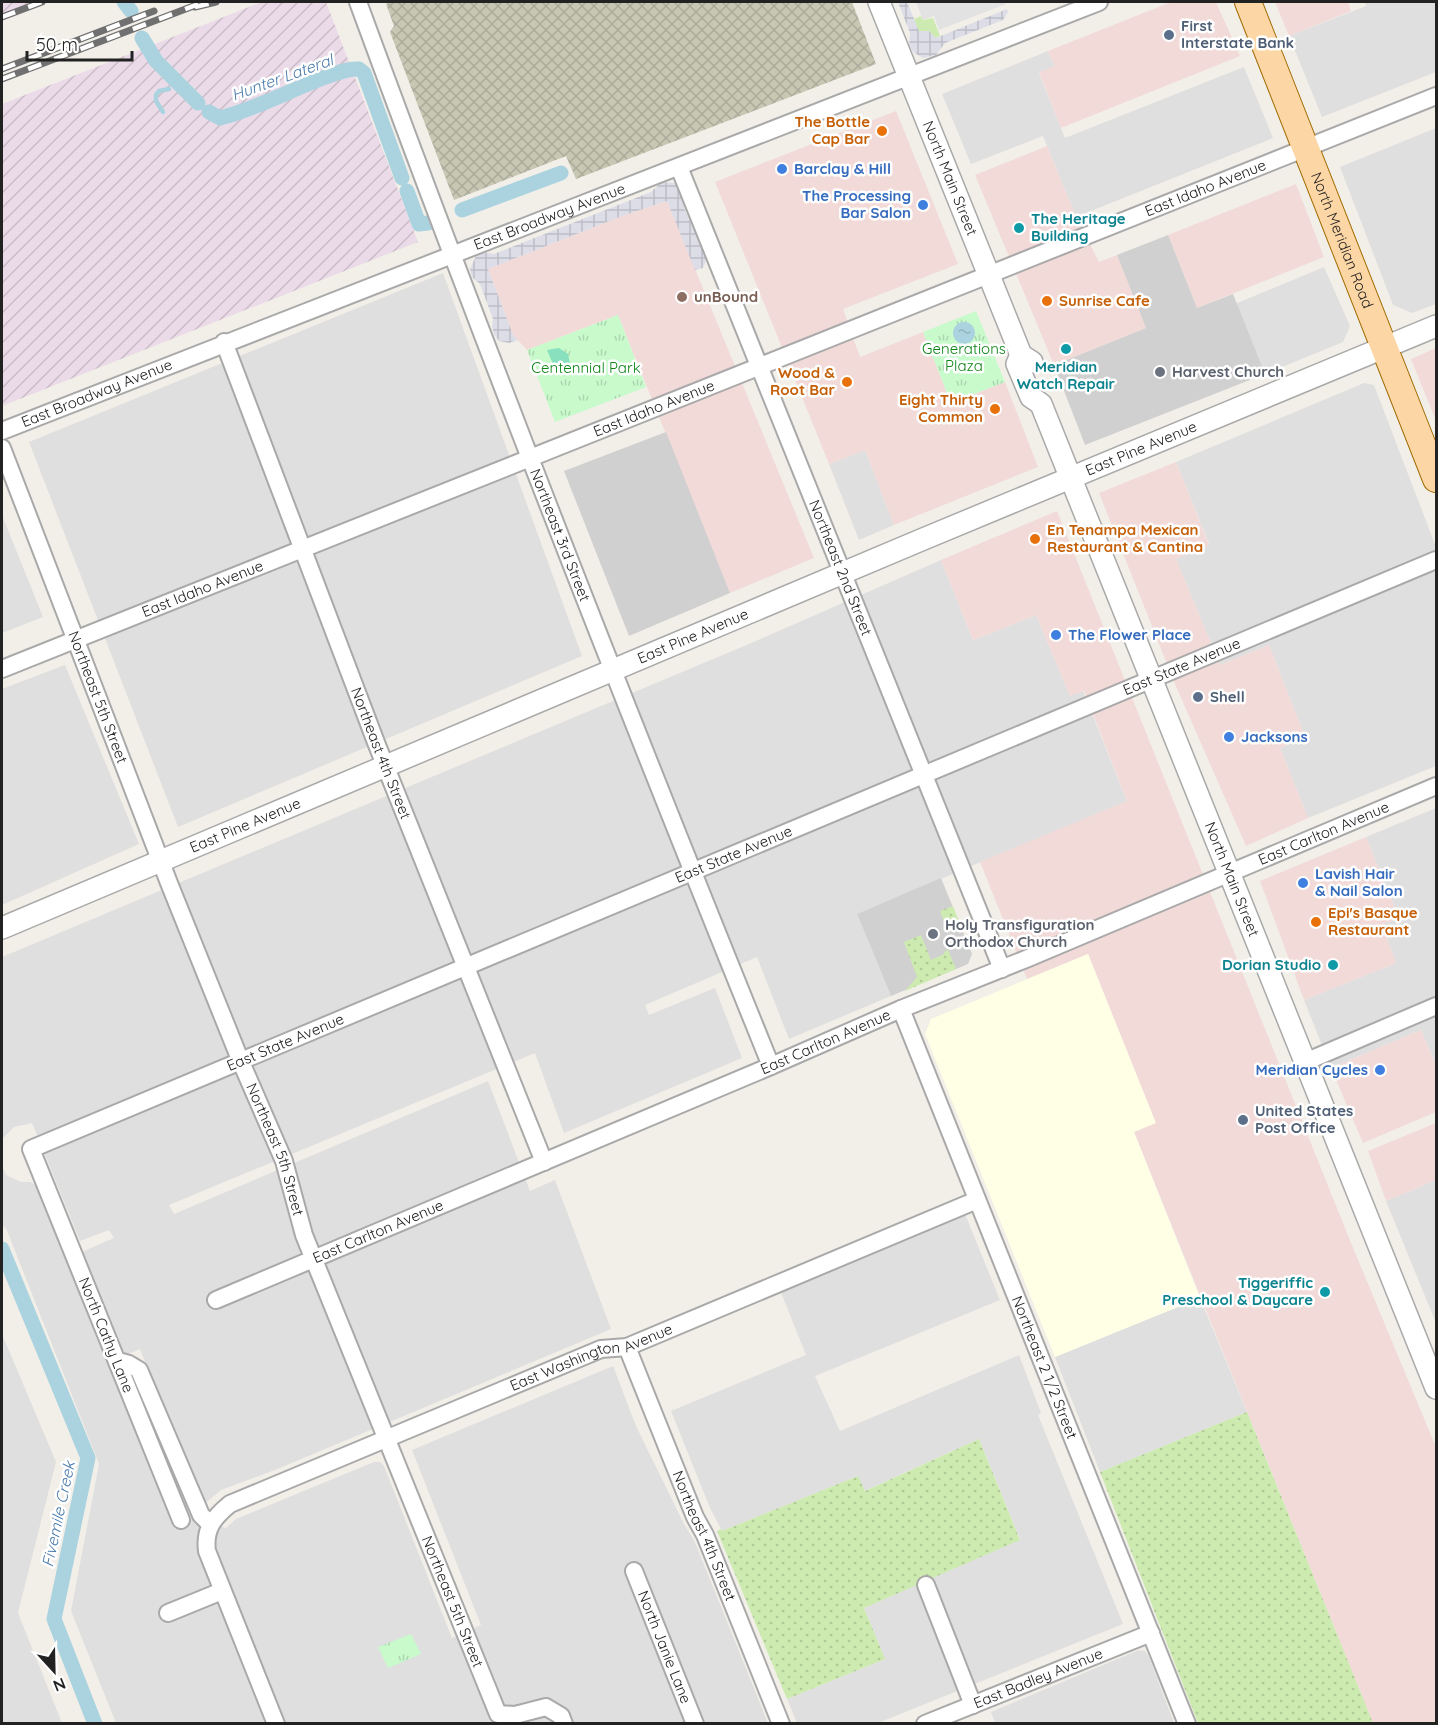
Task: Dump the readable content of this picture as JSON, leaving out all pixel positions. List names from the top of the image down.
{
  "streets": {
    "main road": ["North Meridian Road"],
    "street": [
      "North Main Street",
      "East Idaho Avenue",
      "East Broadway Avenue",
      "East Pine Avenue",
      "Northeast 3rd Street",
      "Northeast 2nd Street",
      "East State Avenue",
      "Northeast 5th Street",
      "Northeast 4th Street",
      "East Carlton Avenue",
      "North Cathy Lane",
      "East Washington Avenue",
      "Northeast 2 1/2 Street",
      "North Janie Lane",
      "East Badley Avenue"
    ]
  },
  "crossings": [
    ["North Main Street", "East Idaho Avenue"],
    ["North Main Street", "East Broadway Avenue"],
    ["North Main Street", "East Pine Avenue"],
    ["North Main Street", "East State Avenue"],
    ["North Main Street", "East Carlton Avenue"],
    ["East Idaho Avenue", "North Meridian Road"],
    ["East Idaho Avenue", "Northeast 3rd Street"],
    ["East Idaho Avenue", "Northeast 2nd Street"],
    ["East Idaho Avenue", "Northeast 5th Street"],
    ["East Idaho Avenue", "Northeast 4th Street"],
    ["East Broadway Avenue", "Northeast 3rd Street"],
    ["East Broadway Avenue", "Northeast 2nd Street"],
    ["East Broadway Avenue", "Northeast 4th Street"],
    ["North Meridian Road", "East Pine Avenue"],
    ["East Pine Avenue", "Northeast 3rd Street"],
    ["East Pine Avenue", "Northeast 2nd Street"],
    ["East Pine Avenue", "Northeast 5th Street"],
    ["East Pine Avenue", "Northeast 4th Street"],
    ["Northeast 3rd Street", "East State Avenue"],
    ["Northeast 3rd Street", "East Carlton Avenue"],
    ["Northeast 2nd Street", "East State Avenue"],
    ["Northeast 2nd Street", "East Carlton Avenue"],
    ["East State Avenue", "Northeast 5th Street"],
    ["East State Avenue", "Northeast 4th Street"],
    ["East State Avenue", "North Cathy Lane"],
    ["Northeast 5th Street", "East Carlton Avenue"],
    ["Northeast 5th Street", "East Washington Avenue"],
    ["Northeast 4th Street", "East Carlton Avenue"],
    ["Northeast 4th Street", "East Washington Avenue"],
    ["East Carlton Avenue", "Northeast 2 1/2 Street"],
    ["East Washington Avenue", "Northeast 2 1/2 Street"],
    ["Northeast 2 1/2 Street", "East Badley Avenue"]
  ],
  "water": ["Hunter Lateral", "Fivemile Creek"],
  "parks": ["Generations Plaza", "Centennial Park"],
  "places": [
    "First Interstate Bank",
    "The Bottle Cap Bar",
    "Barclay & Hill",
    "The Processing Bar Salon",
    "The Heritage Building",
    "unBound",
    "Sunrise Cafe",
    "Meridian Watch Repair",
    "Harvest Church",
    "Wood & Root Bar",
    "Eight Thirty Common",
    "En Tenampa Mexican Restaurant & Cantina",
    "The Flower Place",
    "Shell",
    "Jacksons",
    "Lavish Hair & Nail Salon",
    "Epi's Basque Restaurant",
    "Holy Transfiguration Orthodox Church",
    "Dorian Studio",
    "Meridian Cycles",
    "United States Post Office",
    "Tiggeriffic Preschool & Daycare"
  ],
  "scale_bar": "50 m",
  "north": "bottom"
}
